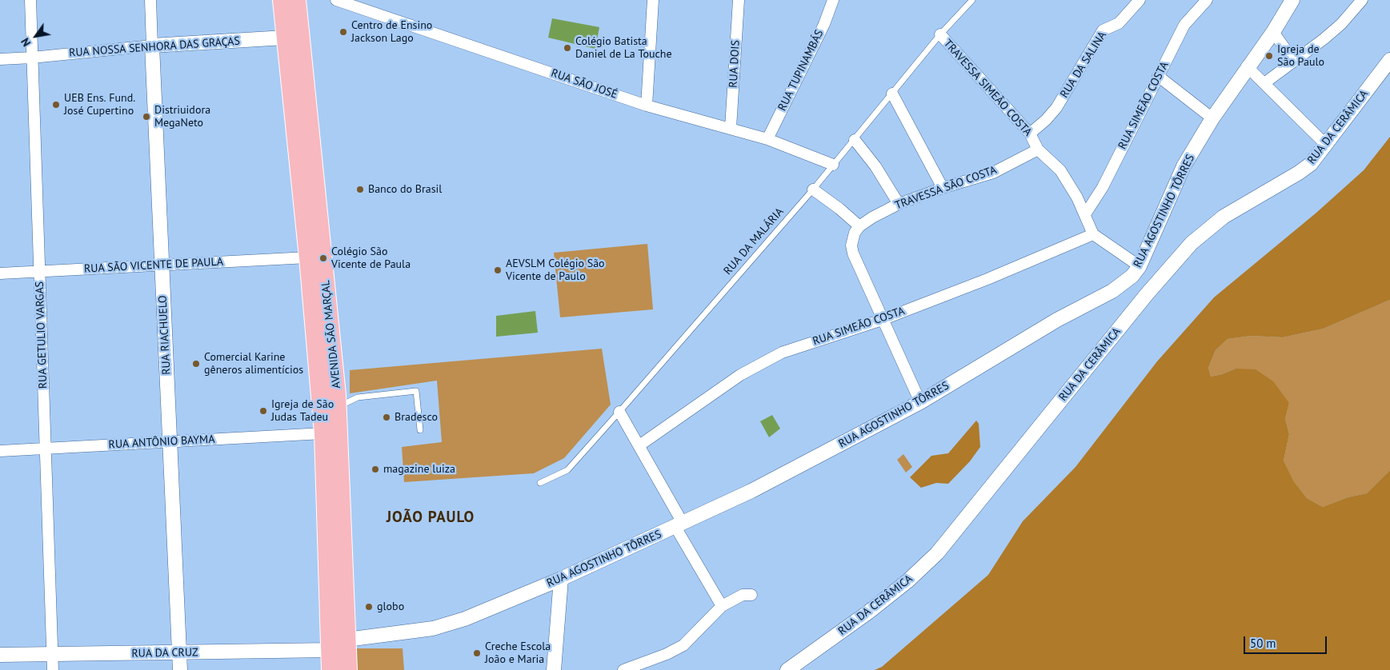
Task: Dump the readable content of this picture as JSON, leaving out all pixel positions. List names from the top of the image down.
{
  "streets": {
    "main road": ["AVENIDA SÃO MARÇAL"],
    "street": [
      "RUA NOSSA SENHORA DAS GRAÇAS",
      "RUA DOIS",
      "RUA DA SALINA",
      "RUA TUPINAMBÁS",
      "RUA SÃO JOSÉ",
      "TRAVESSA SIMEÃO COSTA",
      "RUA SIMEÃO COSTA",
      "RUA DA CERÂMICA",
      "TRAVESSA SÃO COSTA",
      "RUA AGOSTINHO TÔRRES",
      "RUA SÃO VICENTE DE PAULA",
      "RUA GETULIO VARGAS",
      "RUA RIACHUELO",
      "RUA ANTÔNIO BAYMA",
      "RUA DA CRUZ"
    ],
    "lane": ["RUA DA MALÁRIA"]
  },
  "crossings": [
    ["RUA NOSSA SENHORA DAS GRAÇAS", "AVENIDA SÃO MARÇAL"],
    ["RUA NOSSA SENHORA DAS GRAÇAS", "RUA GETULIO VARGAS"],
    ["RUA NOSSA SENHORA DAS GRAÇAS", "RUA RIACHUELO"],
    ["RUA DOIS", "RUA SÃO JOSÉ"],
    ["RUA DA SALINA", "TRAVESSA SIMEÃO COSTA"],
    ["RUA TUPINAMBÁS", "RUA SÃO JOSÉ"],
    ["RUA SÃO JOSÉ", "RUA DA MALÁRIA"],
    ["TRAVESSA SIMEÃO COSTA", "RUA SIMEÃO COSTA"],
    ["TRAVESSA SIMEÃO COSTA", "TRAVESSA SÃO COSTA"],
    ["TRAVESSA SIMEÃO COSTA", "RUA DA MALÁRIA"],
    ["RUA AGOSTINHO TÔRRES", "AVENIDA SÃO MARÇAL"],
    ["RUA SÃO VICENTE DE PAULA", "AVENIDA SÃO MARÇAL"],
    ["RUA SÃO VICENTE DE PAULA", "RUA GETULIO VARGAS"],
    ["RUA SÃO VICENTE DE PAULA", "RUA RIACHUELO"],
    ["AVENIDA SÃO MARÇAL", "RUA ANTÔNIO BAYMA"],
    ["AVENIDA SÃO MARÇAL", "RUA DA CRUZ"],
    ["RUA GETULIO VARGAS", "RUA ANTÔNIO BAYMA"],
    ["RUA GETULIO VARGAS", "RUA DA CRUZ"],
    ["RUA RIACHUELO", "RUA ANTÔNIO BAYMA"],
    ["RUA RIACHUELO", "RUA DA CRUZ"]
  ],
  "districts": ["JOÃO PAULO"],
  "places": [
    "Centro de Ensino Jackson Lago",
    "Colégio Batista Daniel de La Touche",
    "Igreja de São Paulo",
    "UEB Ens. Fund. José Cupertino",
    "Distriuidora MegaNeto",
    "Banco do Brasil",
    "Colégio São Vicente de Paula",
    "AEVSLM Colégio São Vicente de Paulo",
    "Comercial Karine gêneros alimentícios",
    "Igreja de São Judas Tadeu",
    "Bradesco",
    "magazine luiza",
    "globo",
    "Creche Escola João e Maria"
  ],
  "scale_bar": "50 m",
  "north": "bottom left"
}
